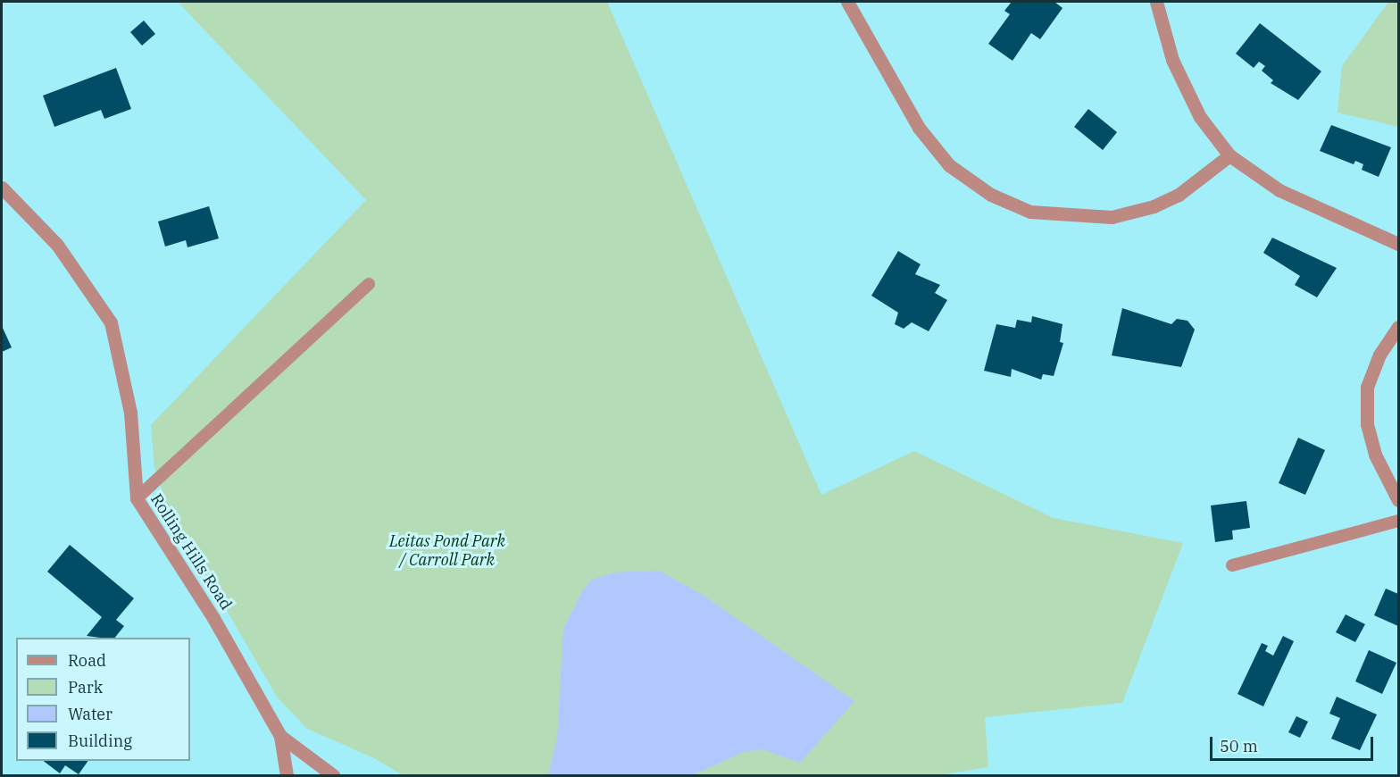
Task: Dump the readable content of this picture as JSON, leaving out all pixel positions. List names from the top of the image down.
{
  "streets": {
    "street": ["Rolling Hills Road"]
  },
  "parks": ["Leitas Pond Park / Carroll Park"],
  "legend": [
    "Road",
    "Park",
    "Water",
    "Building"
  ],
  "scale_bar": "50 m"
}
